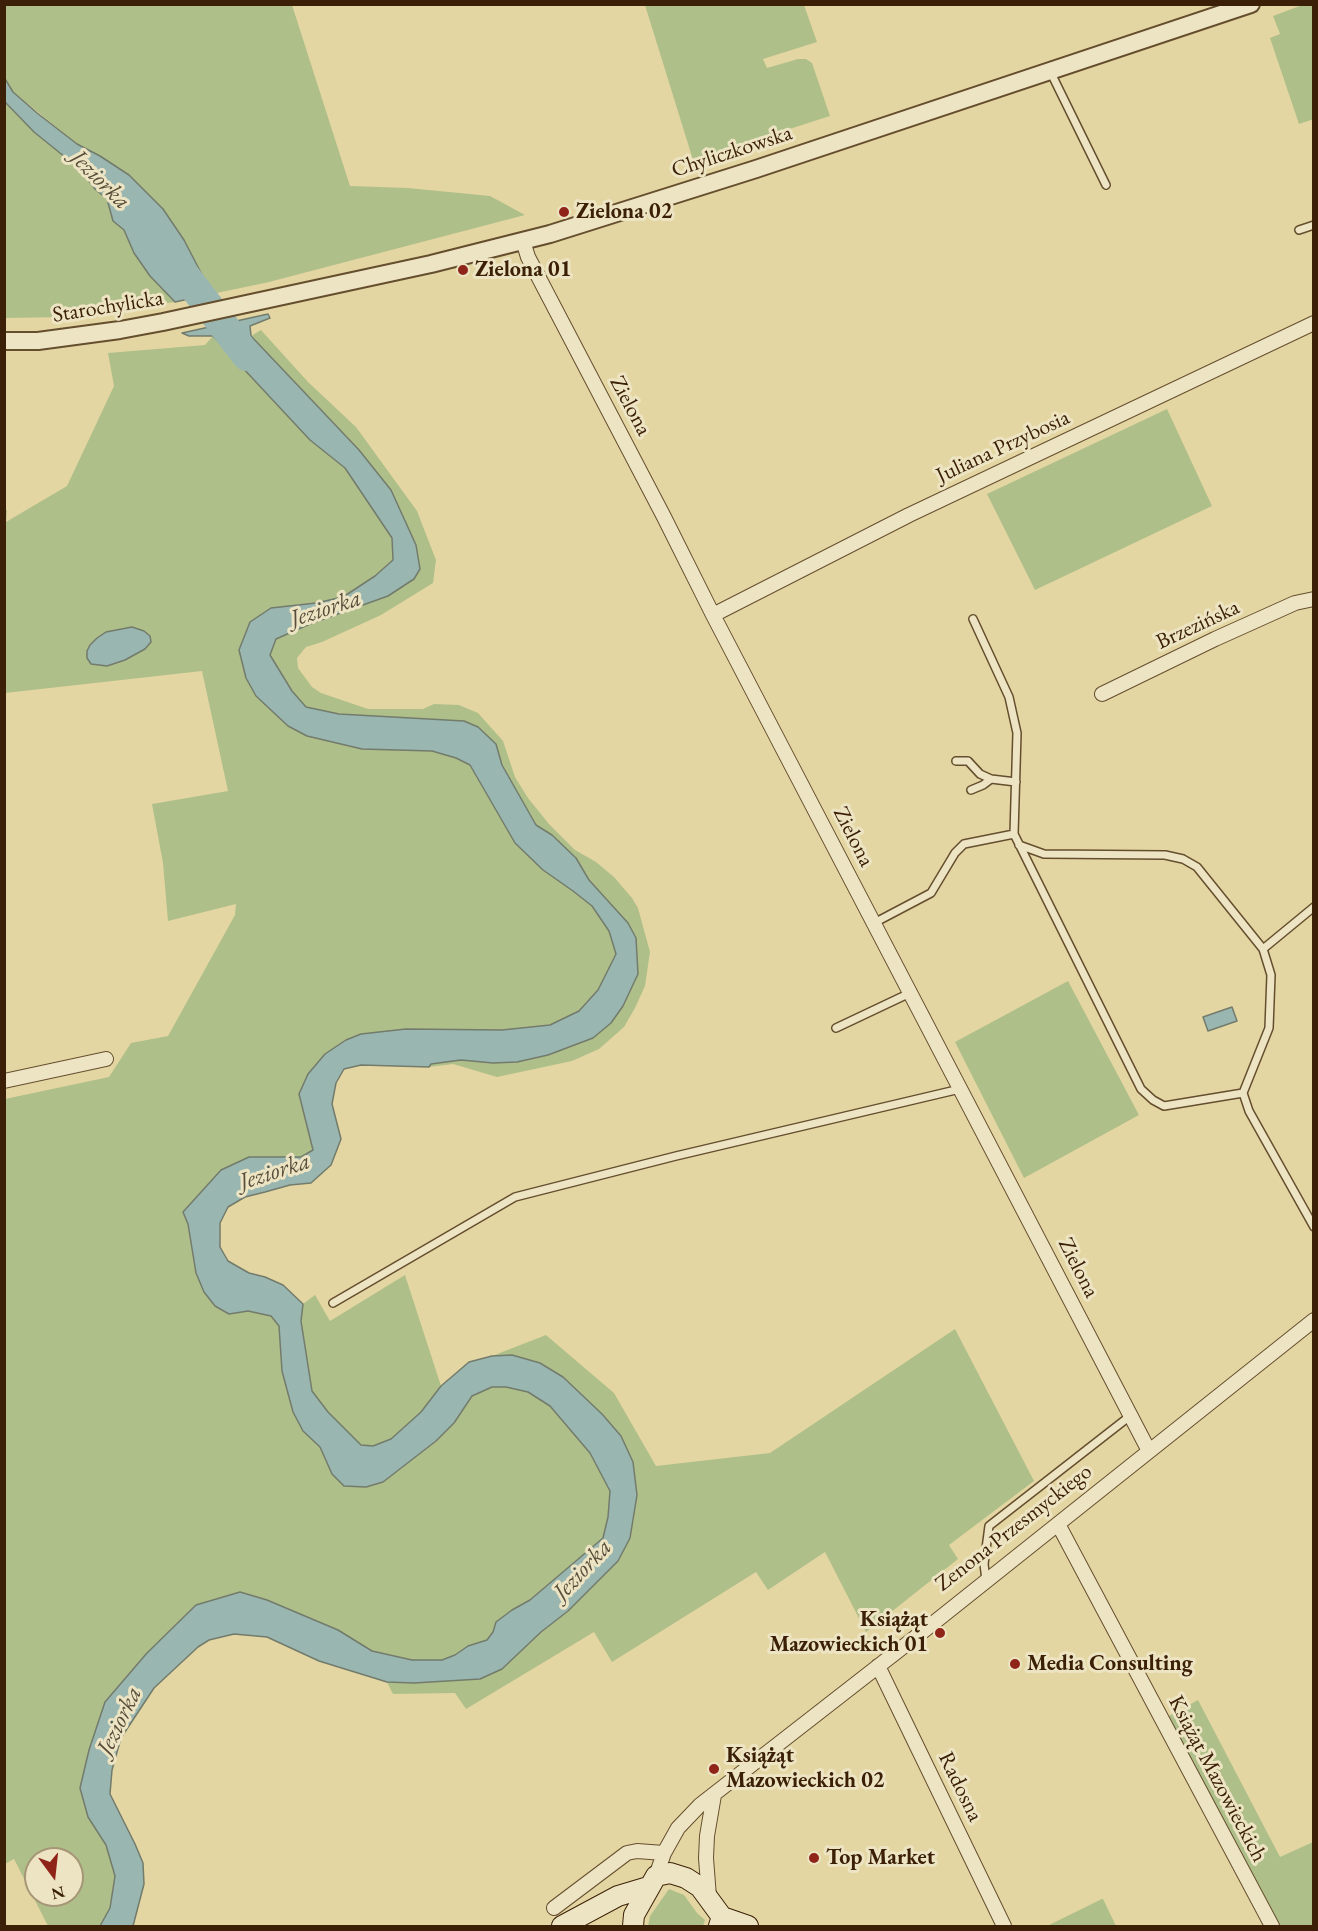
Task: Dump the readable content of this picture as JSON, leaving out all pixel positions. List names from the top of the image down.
{
  "streets": {
    "street": [
      "Chyliczkowska",
      "Starochylicka",
      "Zielona",
      "Juliana Przybosia",
      "Brzezińska",
      "Zenona Przesmyckiego",
      "Książąt Mazowieckich",
      "Radosna"
    ]
  },
  "crossings": [
    ["Chyliczkowska", "Starochylicka"],
    ["Chyliczkowska", "Zielona"],
    ["Zielona", "Juliana Przybosia"],
    ["Zielona", "Zenona Przesmyckiego"],
    ["Zenona Przesmyckiego", "Książąt Mazowieckich"],
    ["Zenona Przesmyckiego", "Radosna"]
  ],
  "water": ["Jeziorka"],
  "places": [
    "Zielona 02",
    "Zielona 01",
    "Książąt Mazowieckich 01",
    "Media Consulting",
    "Książąt Mazowieckich 02",
    "Top Market"
  ],
  "north": "bottom"
}
